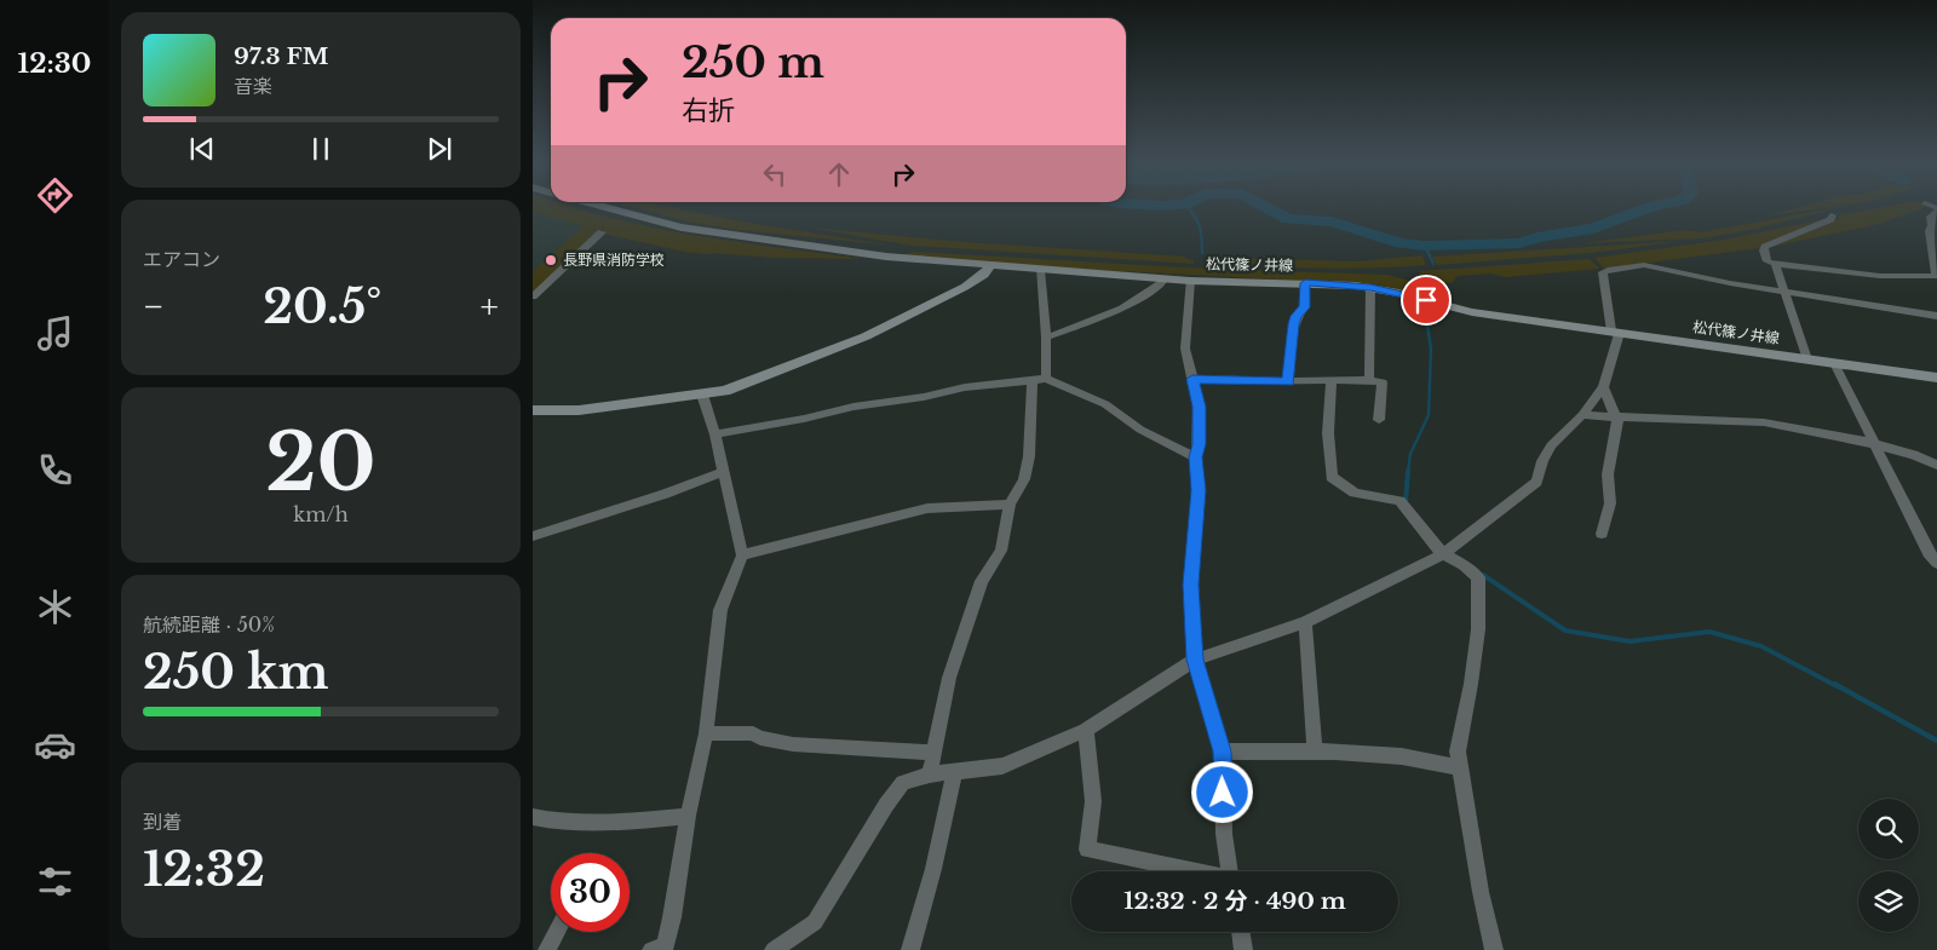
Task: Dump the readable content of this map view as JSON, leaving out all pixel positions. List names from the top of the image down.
{
  "streets": {
    "main road": ["松代篠ノ井線"]
  },
  "places": ["長野県消防学校"],
  "page": {
    "tabs": "12:30",
    "turn": ["250 m", "右折"],
    "song": ["97.3 FM", "音楽"],
    "tile": [
      "エアコン",
      ["20", "km/h"],
      ["航続距離 · 50%", "250 km"],
      ["到着", "12:32"]
    ],
    "heat": ["−", "20.5°", "+"],
    "limit": "30",
    "trip": "12:32 · 2 分 · 490 m"
  }
}
